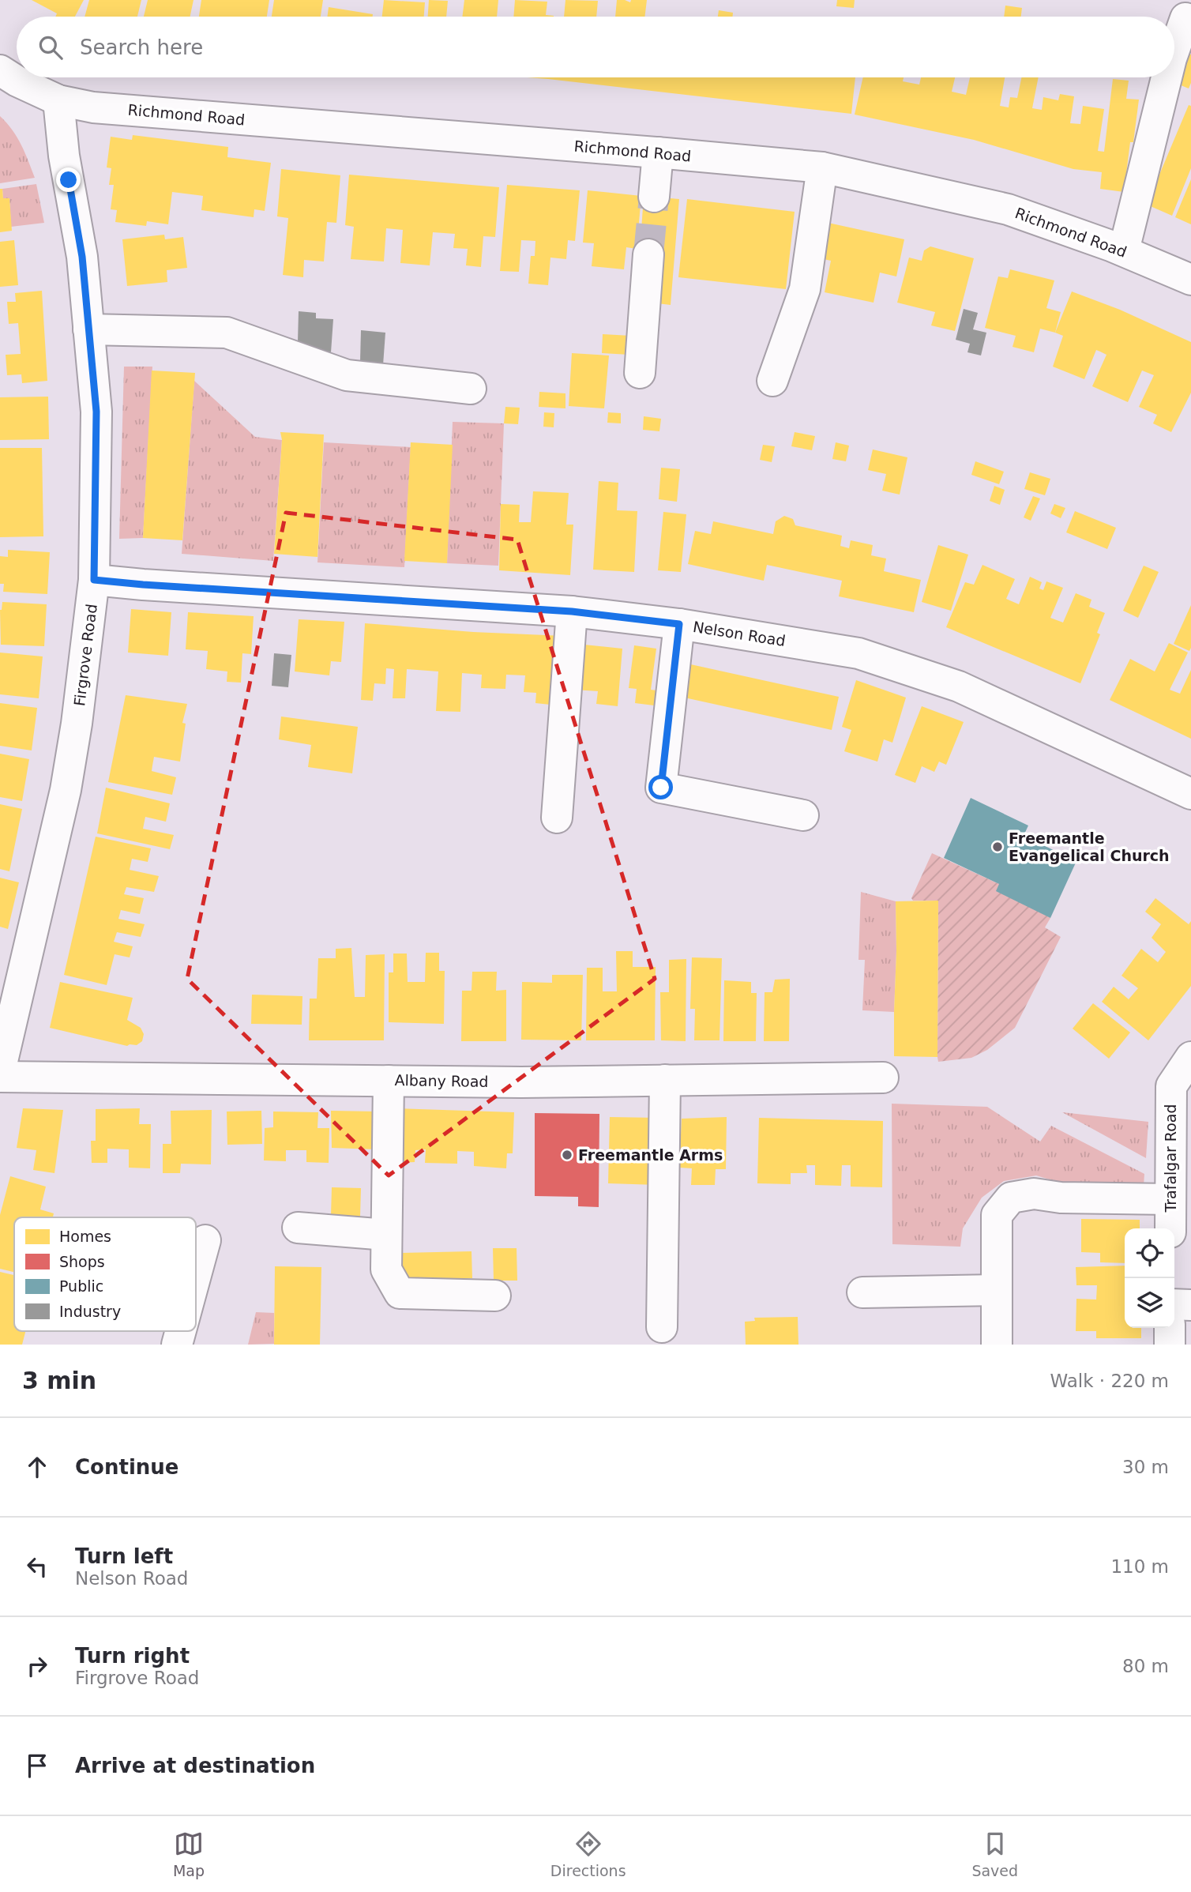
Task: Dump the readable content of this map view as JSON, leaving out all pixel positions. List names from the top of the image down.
{
  "streets": {
    "street": [
      "Richmond Road",
      "Nelson Road",
      "Firgrove Road",
      "Albany Road",
      "Trafalgar Road"
    ]
  },
  "crossings": [
    ["Richmond Road", "Firgrove Road"],
    ["Nelson Road", "Firgrove Road"]
  ],
  "places": ["Freemantle Evangelical Church", "Freemantle Arms"],
  "legend": [
    "Homes",
    "Shops",
    "Public",
    "Industry"
  ],
  "page": {
    "search": "Search here",
    "heading": ["3 min", "Walk · 220 m"],
    "list": [
      ["Continue", "30 m"],
      ["Turn left", "Nelson Road", "110 m"],
      ["Turn right", "Firgrove Road", "80 m"],
      "Arrive at destination"
    ],
    "nav": ["Map", "Directions", "Saved"]
  }
}
